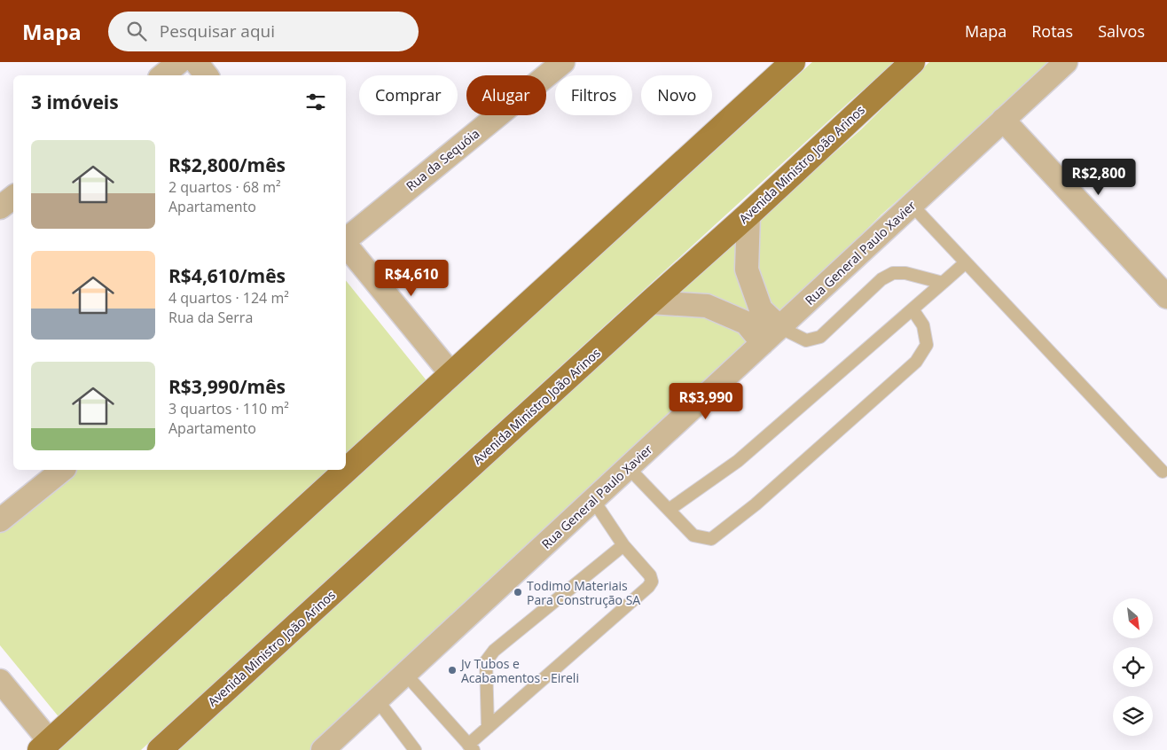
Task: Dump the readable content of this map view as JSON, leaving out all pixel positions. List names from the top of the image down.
{
  "streets": {
    "main road": ["Avenida Ministro João Arinos"],
    "street": ["Rua da Sequóia", "Rua General Paulo Xavier"]
  },
  "places": ["Todimo Materiais Para Construção SA", "Jv Tubos e Acabamentos - Eireli"],
  "north": "bottom right",
  "page": {
    "header": "Mapa",
    "search": "Pesquisar aqui",
    "nav": ["Mapa", "Rotas", "Salvos"],
    "chip": [
      "Comprar",
      "Alugar",
      "Filtros",
      "Novo"
    ],
    "heading": "3 imóveis",
    "list": [
      {
        "name": "R$2,800/mês",
        "note": "2 quartos · 68 m² · Apartamento"
      },
      {
        "name": "R$4,610/mês",
        "note": "4 quartos · 124 m² · Rua da Serra"
      },
      {
        "name": "R$3,990/mês",
        "note": "3 quartos · 110 m² · Apartamento"
      }
    ],
    "price": ["R$2,800", "R$4,610", "R$3,990"]
  }
}
